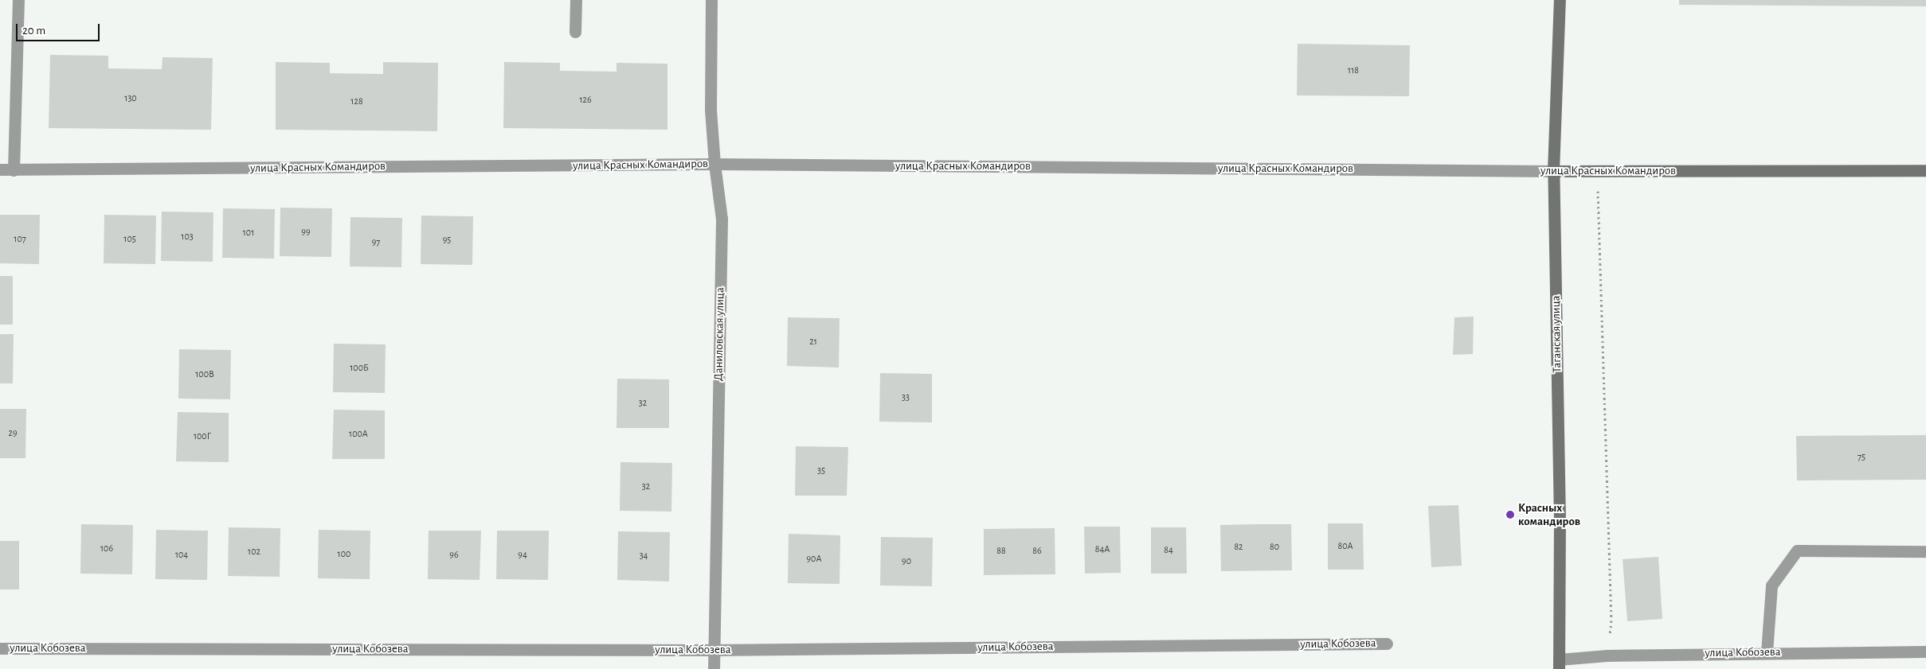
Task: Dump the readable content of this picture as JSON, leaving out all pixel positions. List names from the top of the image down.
{
  "streets": {
    "main road": ["улица Красных Командиров", "Таганская улица"],
    "street": ["Даниловская улица", "улица Кобозева"]
  },
  "crossings": [
    ["улица Красных Командиров", "Даниловская улица"],
    ["улица Красных Командиров", "Таганская улица"],
    ["Даниловская улица", "улица Кобозева"],
    ["Таганская улица", "улица Кобозева"]
  ],
  "places": ["Красных командиров"],
  "house_numbers": [
    "118",
    "130",
    "126",
    "128",
    "99",
    "101",
    "103",
    "107",
    "105",
    "95",
    "97",
    "21",
    "100Б",
    "100В",
    "33",
    "32",
    "29",
    "100А",
    "100Г",
    "75",
    "35",
    "32",
    "80А",
    "82",
    "80",
    "106",
    "84А",
    "84",
    "88",
    "86",
    "102",
    "100",
    "104",
    "96",
    "94",
    "34",
    "90А",
    "90"
  ],
  "scale_bar": "20 m"
}
